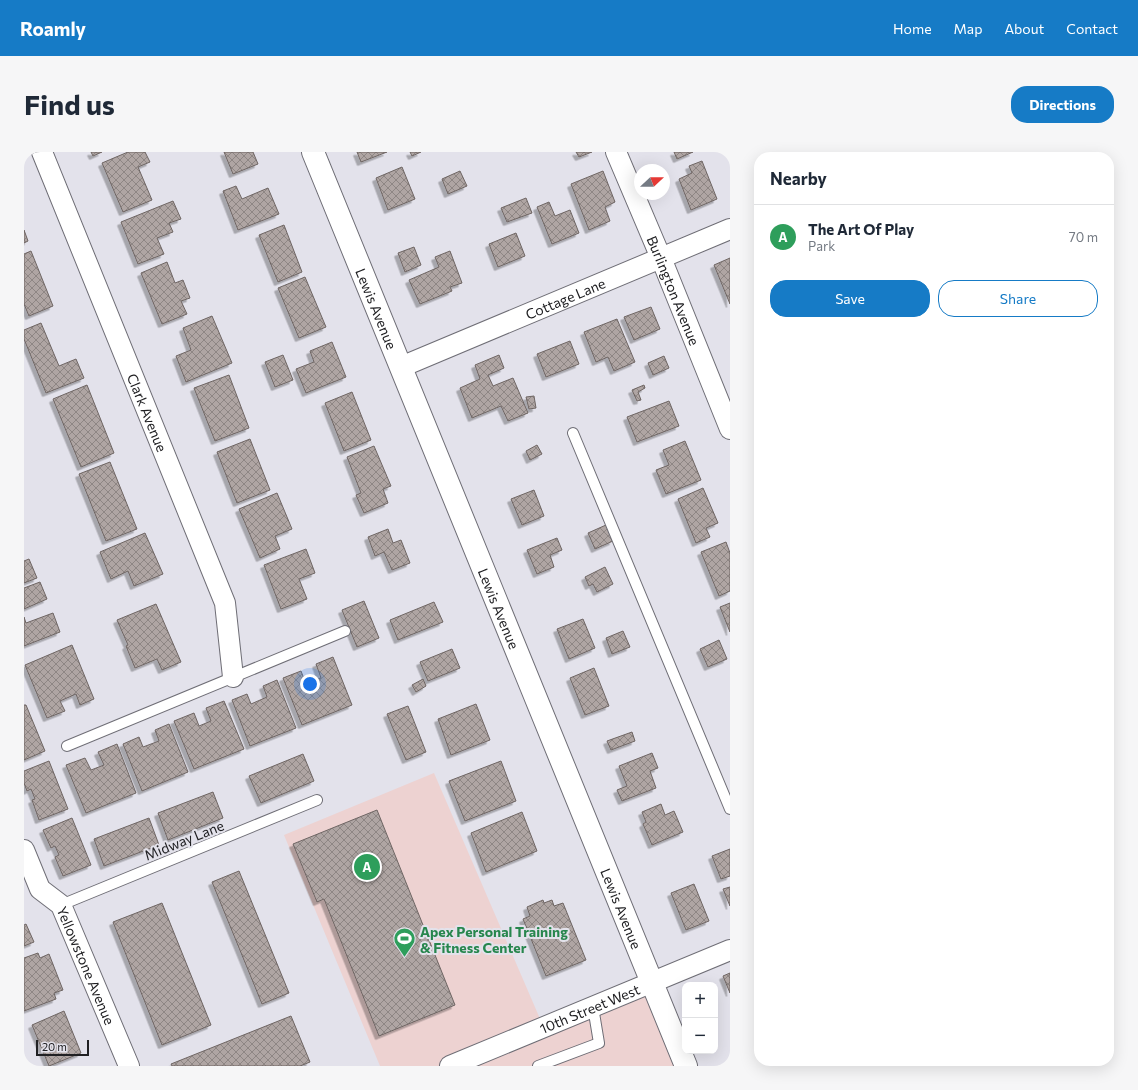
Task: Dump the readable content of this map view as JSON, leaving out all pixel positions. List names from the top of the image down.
{
  "streets": {
    "street": [
      "Burlington Avenue",
      "Cottage Lane",
      "Lewis Avenue",
      "Clark Avenue",
      "Yellowstone Avenue",
      "10th Street West"
    ],
    "lane": ["Midway Lane"]
  },
  "crossings": [
    ["Burlington Avenue", "Cottage Lane"],
    ["Cottage Lane", "Lewis Avenue"],
    ["Lewis Avenue", "10th Street West"],
    ["Midway Lane", "Yellowstone Avenue"]
  ],
  "places": {
    "sports": ["Apex Personal Training & Fitness Center"]
  },
  "scale_bar": "20 m",
  "north": "right",
  "page": {
    "header": "Roamly",
    "nav": [
      "Home",
      "Map",
      "About",
      "Contact"
    ],
    "buttons": [
      "Directions",
      ["Save", "Share"]
    ],
    "title": "Find us",
    "heading": "Nearby",
    "list": [
      {
        "mark": "A",
        "name": "The Art Of Play",
        "note": "Park",
        "value": "70 m"
      }
    ],
    "pins": "A",
    "map_buttons": ["+", "−"],
    "scale": "20 m"
  }
}
